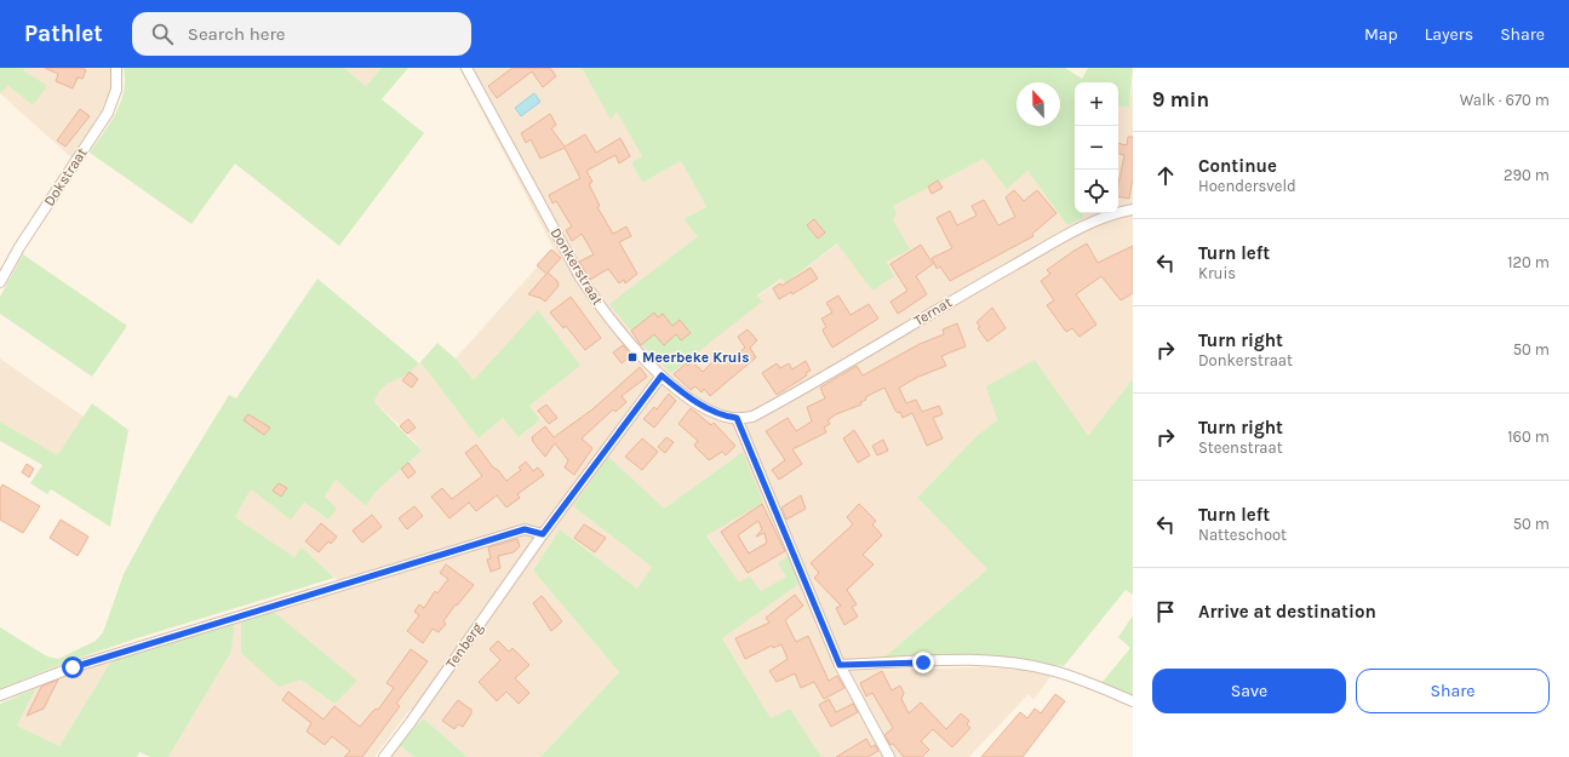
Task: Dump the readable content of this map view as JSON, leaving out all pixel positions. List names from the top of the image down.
{
  "streets": {
    "street": [
      "Dokstraat",
      "Donkerstraat",
      "Ternat",
      "Tenberg"
    ]
  },
  "crossings": [
    ["Donkerstraat", "Ternat"],
    ["Donkerstraat", "Tenberg"]
  ],
  "places": {
    "transit": ["Meerbeke Kruis"]
  },
  "north": "top",
  "page": {
    "header": "Pathlet",
    "search": "Search here",
    "nav": ["Map", "Layers", "Share"],
    "heading": ["9 min", "Walk · 670 m"],
    "map_buttons": ["+", "−"],
    "list": [
      ["Continue", "Hoendersveld", "290 m"],
      ["Turn left", "Kruis", "120 m"],
      ["Turn right", "Donkerstraat", "50 m"],
      ["Turn right", "Steenstraat", "160 m"],
      ["Turn left", "Natteschoot", "50 m"],
      "Arrive at destination"
    ],
    "buttons": ["Save", "Share"]
  }
}
